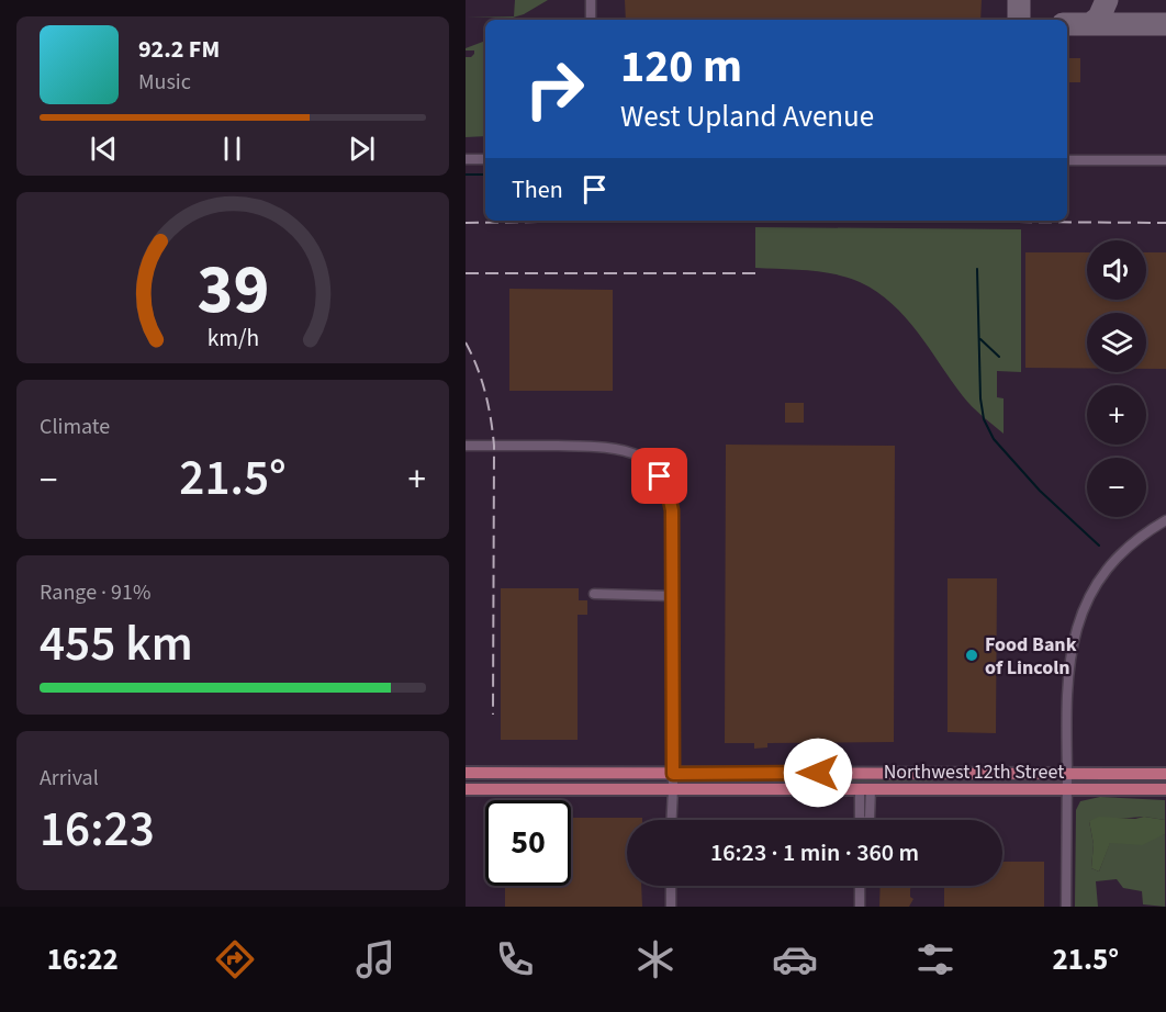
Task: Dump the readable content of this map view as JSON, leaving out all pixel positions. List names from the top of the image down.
{
  "streets": {
    "main road": ["Northwest 12th Street"]
  },
  "places": ["Food Bank of Lincoln"],
  "page": {
    "turn": ["120 m", "West Upland Avenue"],
    "song": ["92.2 FM", "Music"],
    "then": "Then",
    "map_buttons": ["+", "−"],
    "tile": [
      "Climate",
      ["Range · 91%", "455 km"],
      ["Arrival", "16:23"]
    ],
    "heat": ["−", "21.5°", "+"],
    "limit": "50",
    "trip": "16:23 · 1 min · 360 m",
    "tabs": ["16:22", "21.5°"],
    "gauge": ["39", "km/h"]
  }
}
